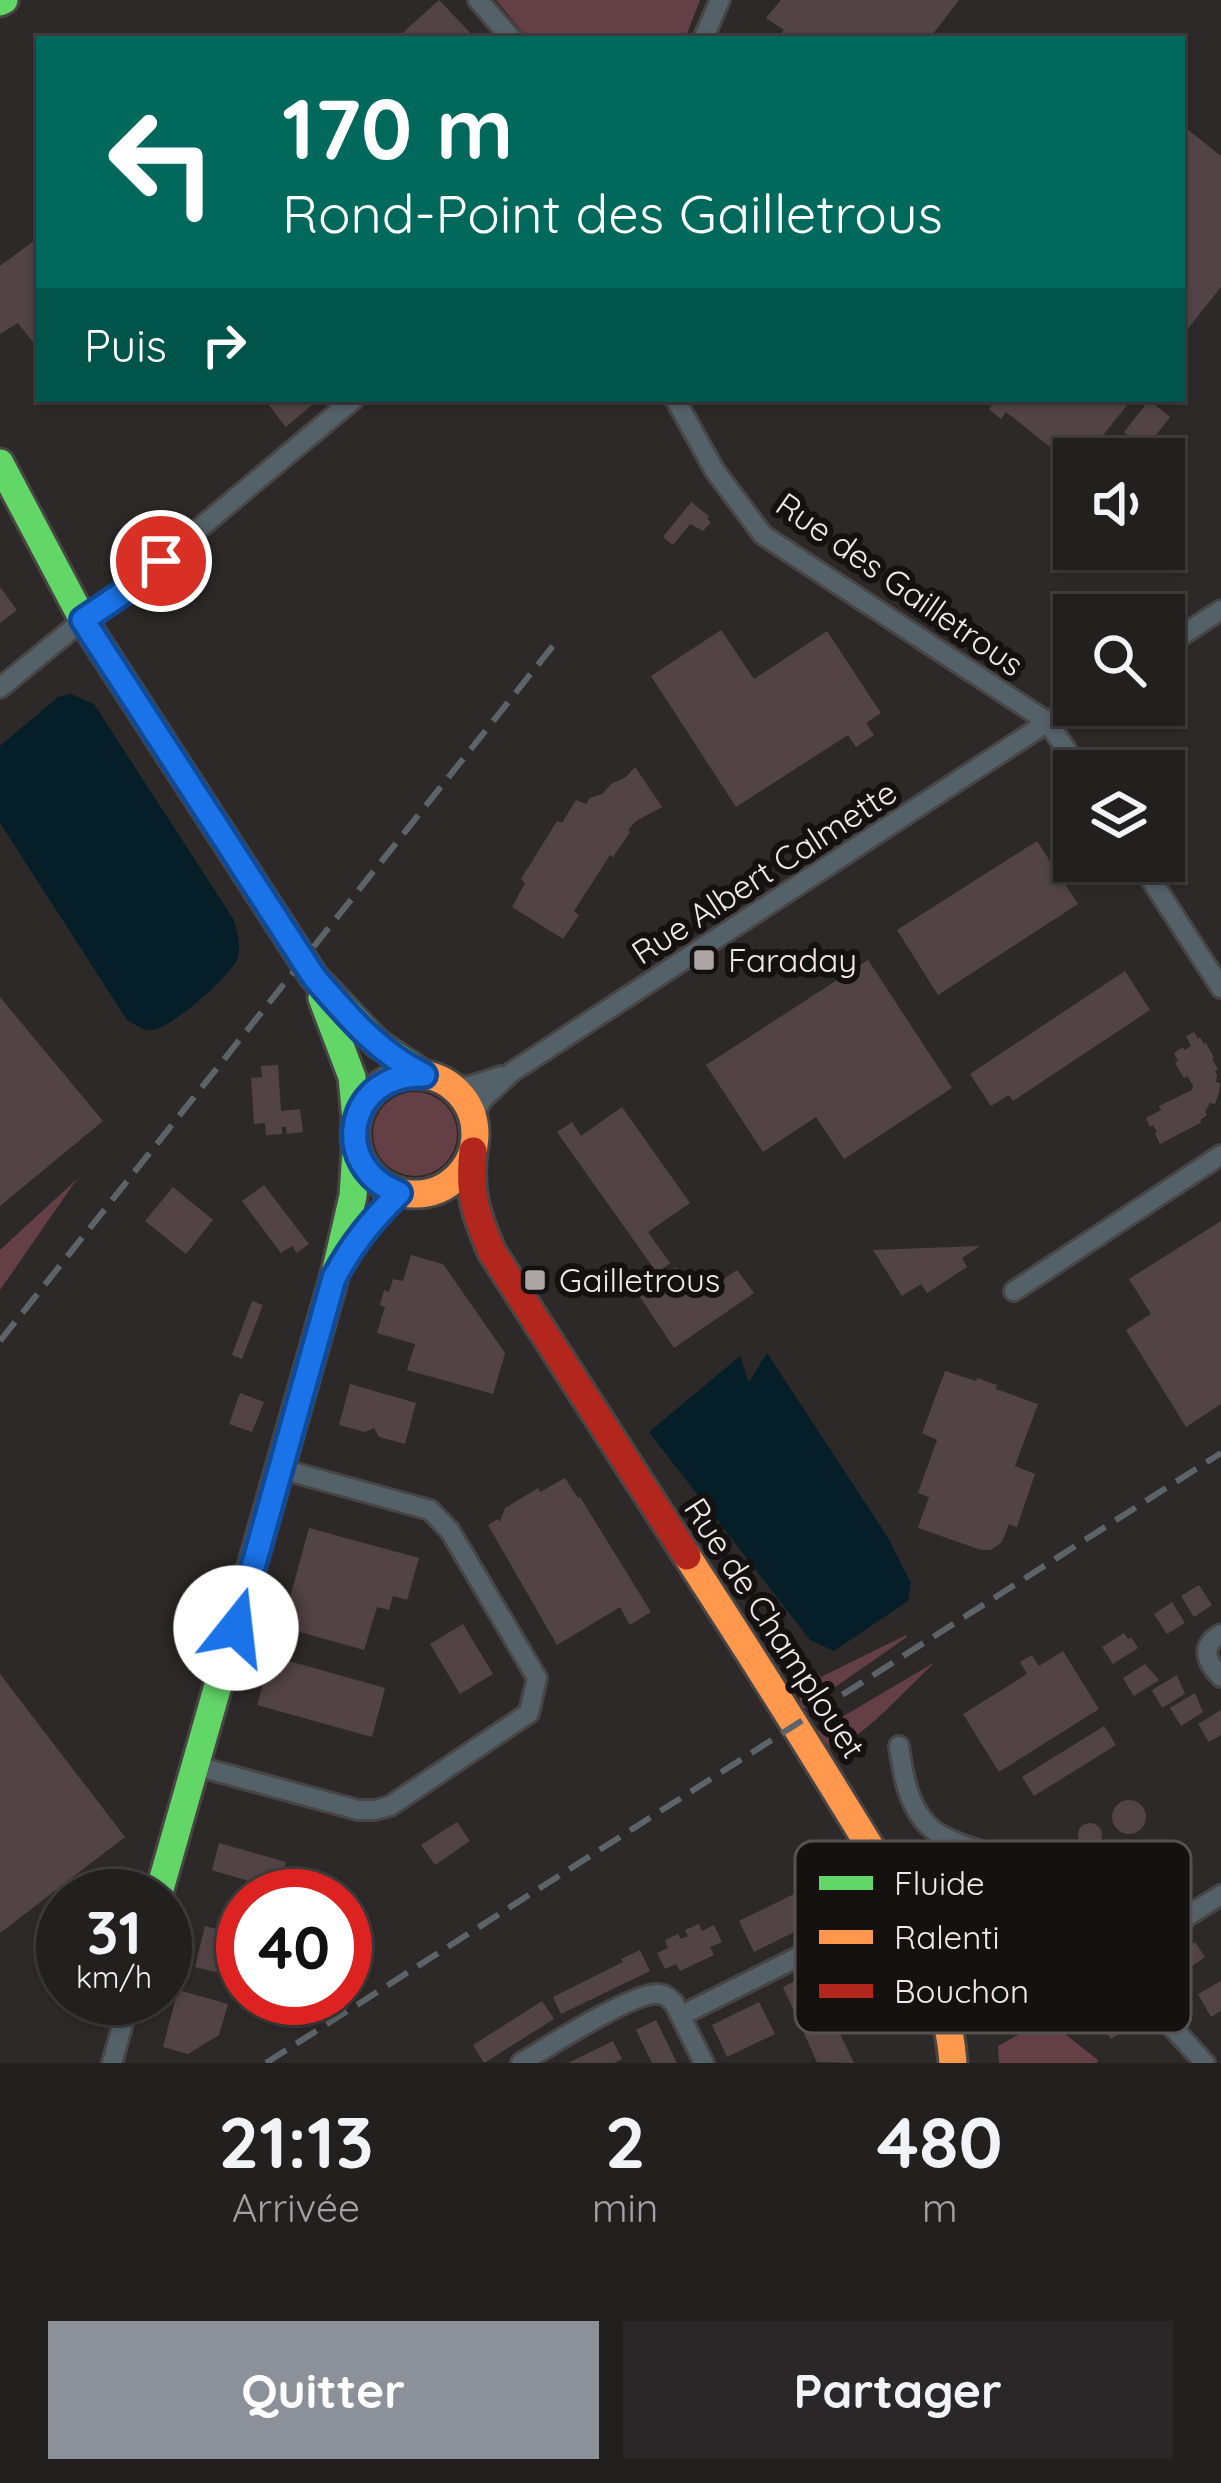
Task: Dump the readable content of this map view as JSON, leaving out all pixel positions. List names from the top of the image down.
{
  "streets": {
    "street": ["Rue des Gailletrous", "Rue Albert Calmette", "Rue de Champlouet"]
  },
  "crossings": [
    ["Rue des Gailletrous", "Rue Albert Calmette"],
    ["Rue Albert Calmette", "Rue de Champlouet"]
  ],
  "places": {
    "transit": ["Faraday", "Gailletrous"]
  },
  "legend": ["Fluide", "Ralenti", "Bouchon"],
  "page": {
    "turn": ["170 m", "Rond-Point des Gailletrous"],
    "then": "Puis",
    "speed": "31 km/h",
    "limit": "40",
    "eta": [
      "21:13",
      "Arrivée",
      "2",
      "min",
      "480",
      "m"
    ],
    "buttons": ["Quitter", "Partager"]
  }
}
